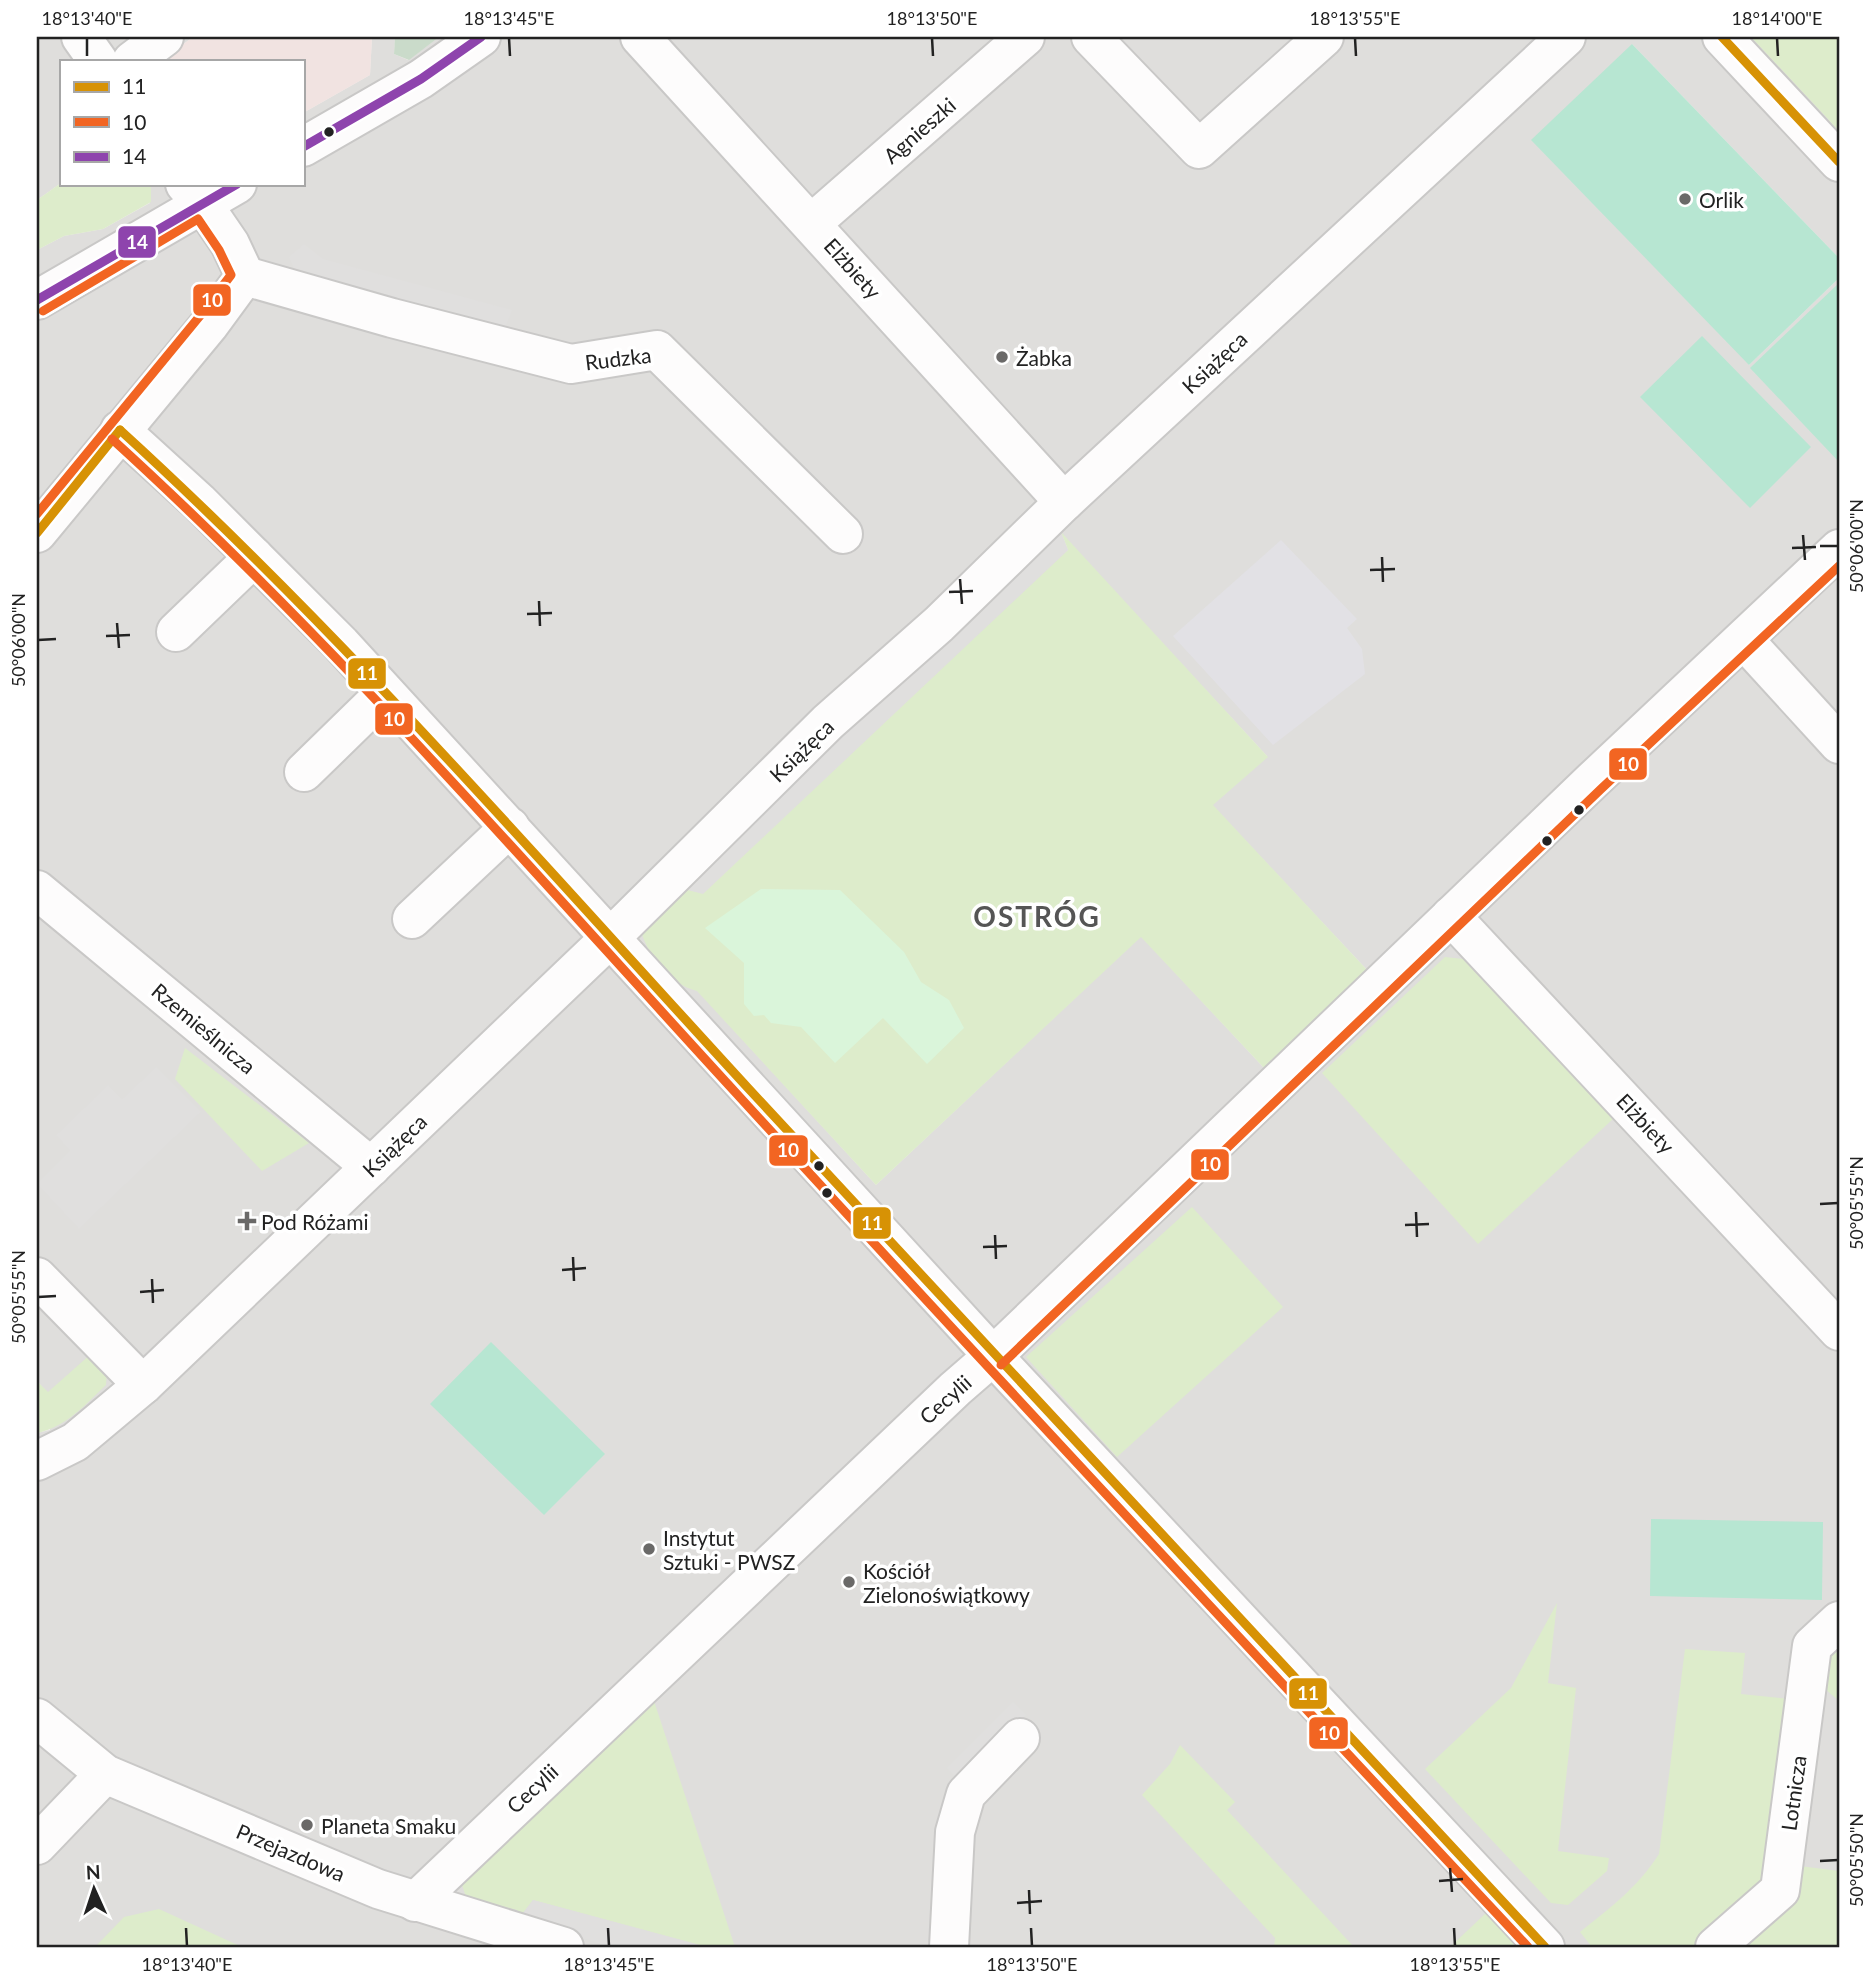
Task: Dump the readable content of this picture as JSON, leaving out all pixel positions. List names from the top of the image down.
{
  "streets": {
    "street": [
      "Agnieszki",
      "Elżbiety",
      "Rudzka",
      "Książęca",
      "Rzemieślnicza",
      "Cecylii",
      "Lotnicza",
      "Przejazdowa"
    ]
  },
  "crossings": [
    ["Agnieszki", "Elżbiety"],
    ["Elżbiety", "Książęca"],
    ["Elżbiety", "Cecylii"],
    ["Książęca", "Rzemieślnicza"],
    ["Cecylii", "Przejazdowa"]
  ],
  "districts": ["OSTRÓG"],
  "places": {
    "other": [
      "Orlik",
      "Żabka",
      "Instytut Sztuki - PWSZ",
      "Kościół Zielonoświątkowy",
      "Planeta Smaku"
    ],
    "health": ["Pod Różami"]
  },
  "lines": ["transit line 11", "transit line 14", "transit line 10"],
  "legend": ["11", "10", "14"],
  "north": "top",
  "coordinates": [
    "18°13'40\"E",
    "18°13'45\"E",
    "18°13'50\"E",
    "18°13'55\"E",
    "18°14'00\"E",
    "50°06'00\"N",
    "50°05'55\"N",
    "50°05'50\"N"
  ]
}
